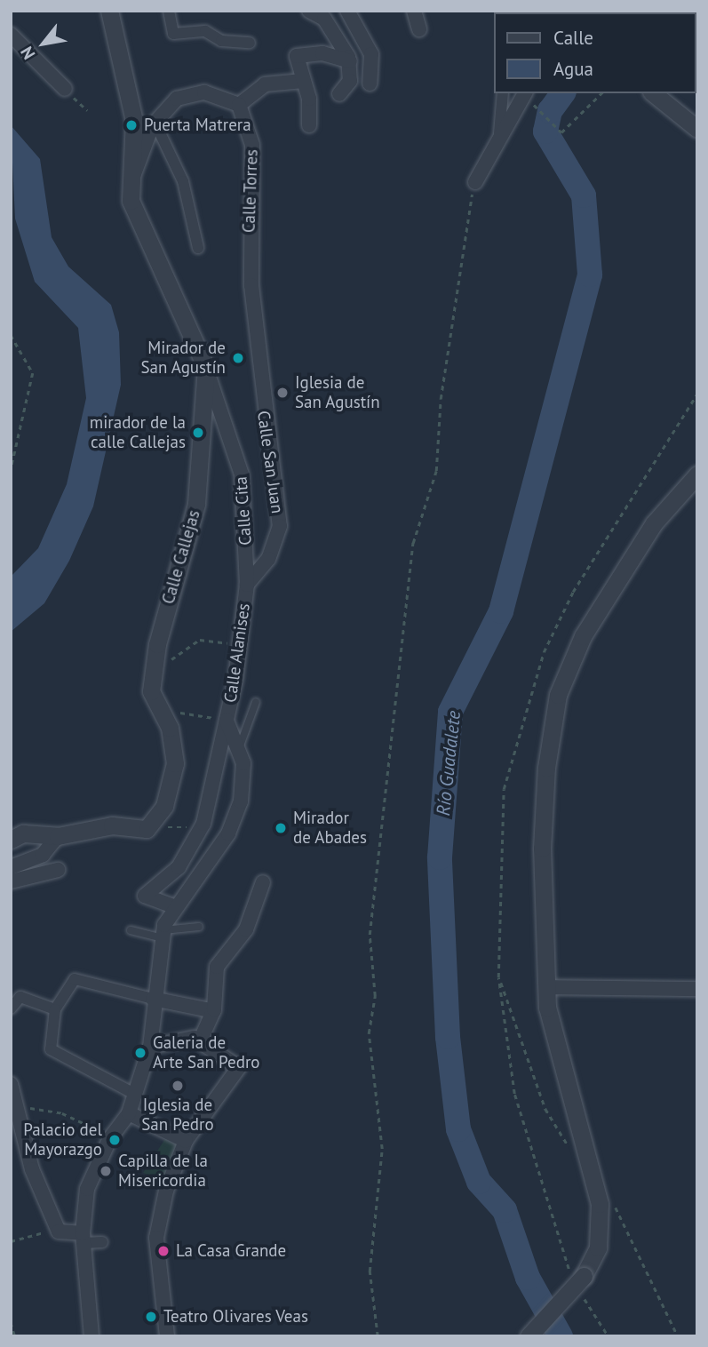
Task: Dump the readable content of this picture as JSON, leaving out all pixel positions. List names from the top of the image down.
{
  "streets": {
    "street": [
      "Calle Torres",
      "Calle San Juan",
      "Calle Cita",
      "Calle Callejas",
      "Calle Alanises"
    ]
  },
  "crossings": [
    ["Calle Torres", "Calle San Juan"],
    ["Calle San Juan", "Calle Cita"],
    ["Calle San Juan", "Calle Alanises"],
    ["Calle Cita", "Calle Callejas"],
    ["Calle Cita", "Calle Alanises"]
  ],
  "water": ["Río Guadalete"],
  "places": [
    "Puerta Matrera",
    "Mirador de San Agustín",
    "Iglesia de San Agustín",
    "mirador de la calle Callejas",
    "Mirador de Abades",
    "Galeria de Arte San Pedro",
    "Iglesia de San Pedro",
    "Palacio del Mayorazgo",
    "Capilla de la Misericordia",
    "La Casa Grande",
    "Teatro Olivares Veas"
  ],
  "legend": ["Calle", "Agua"],
  "north": "bottom left"
}
